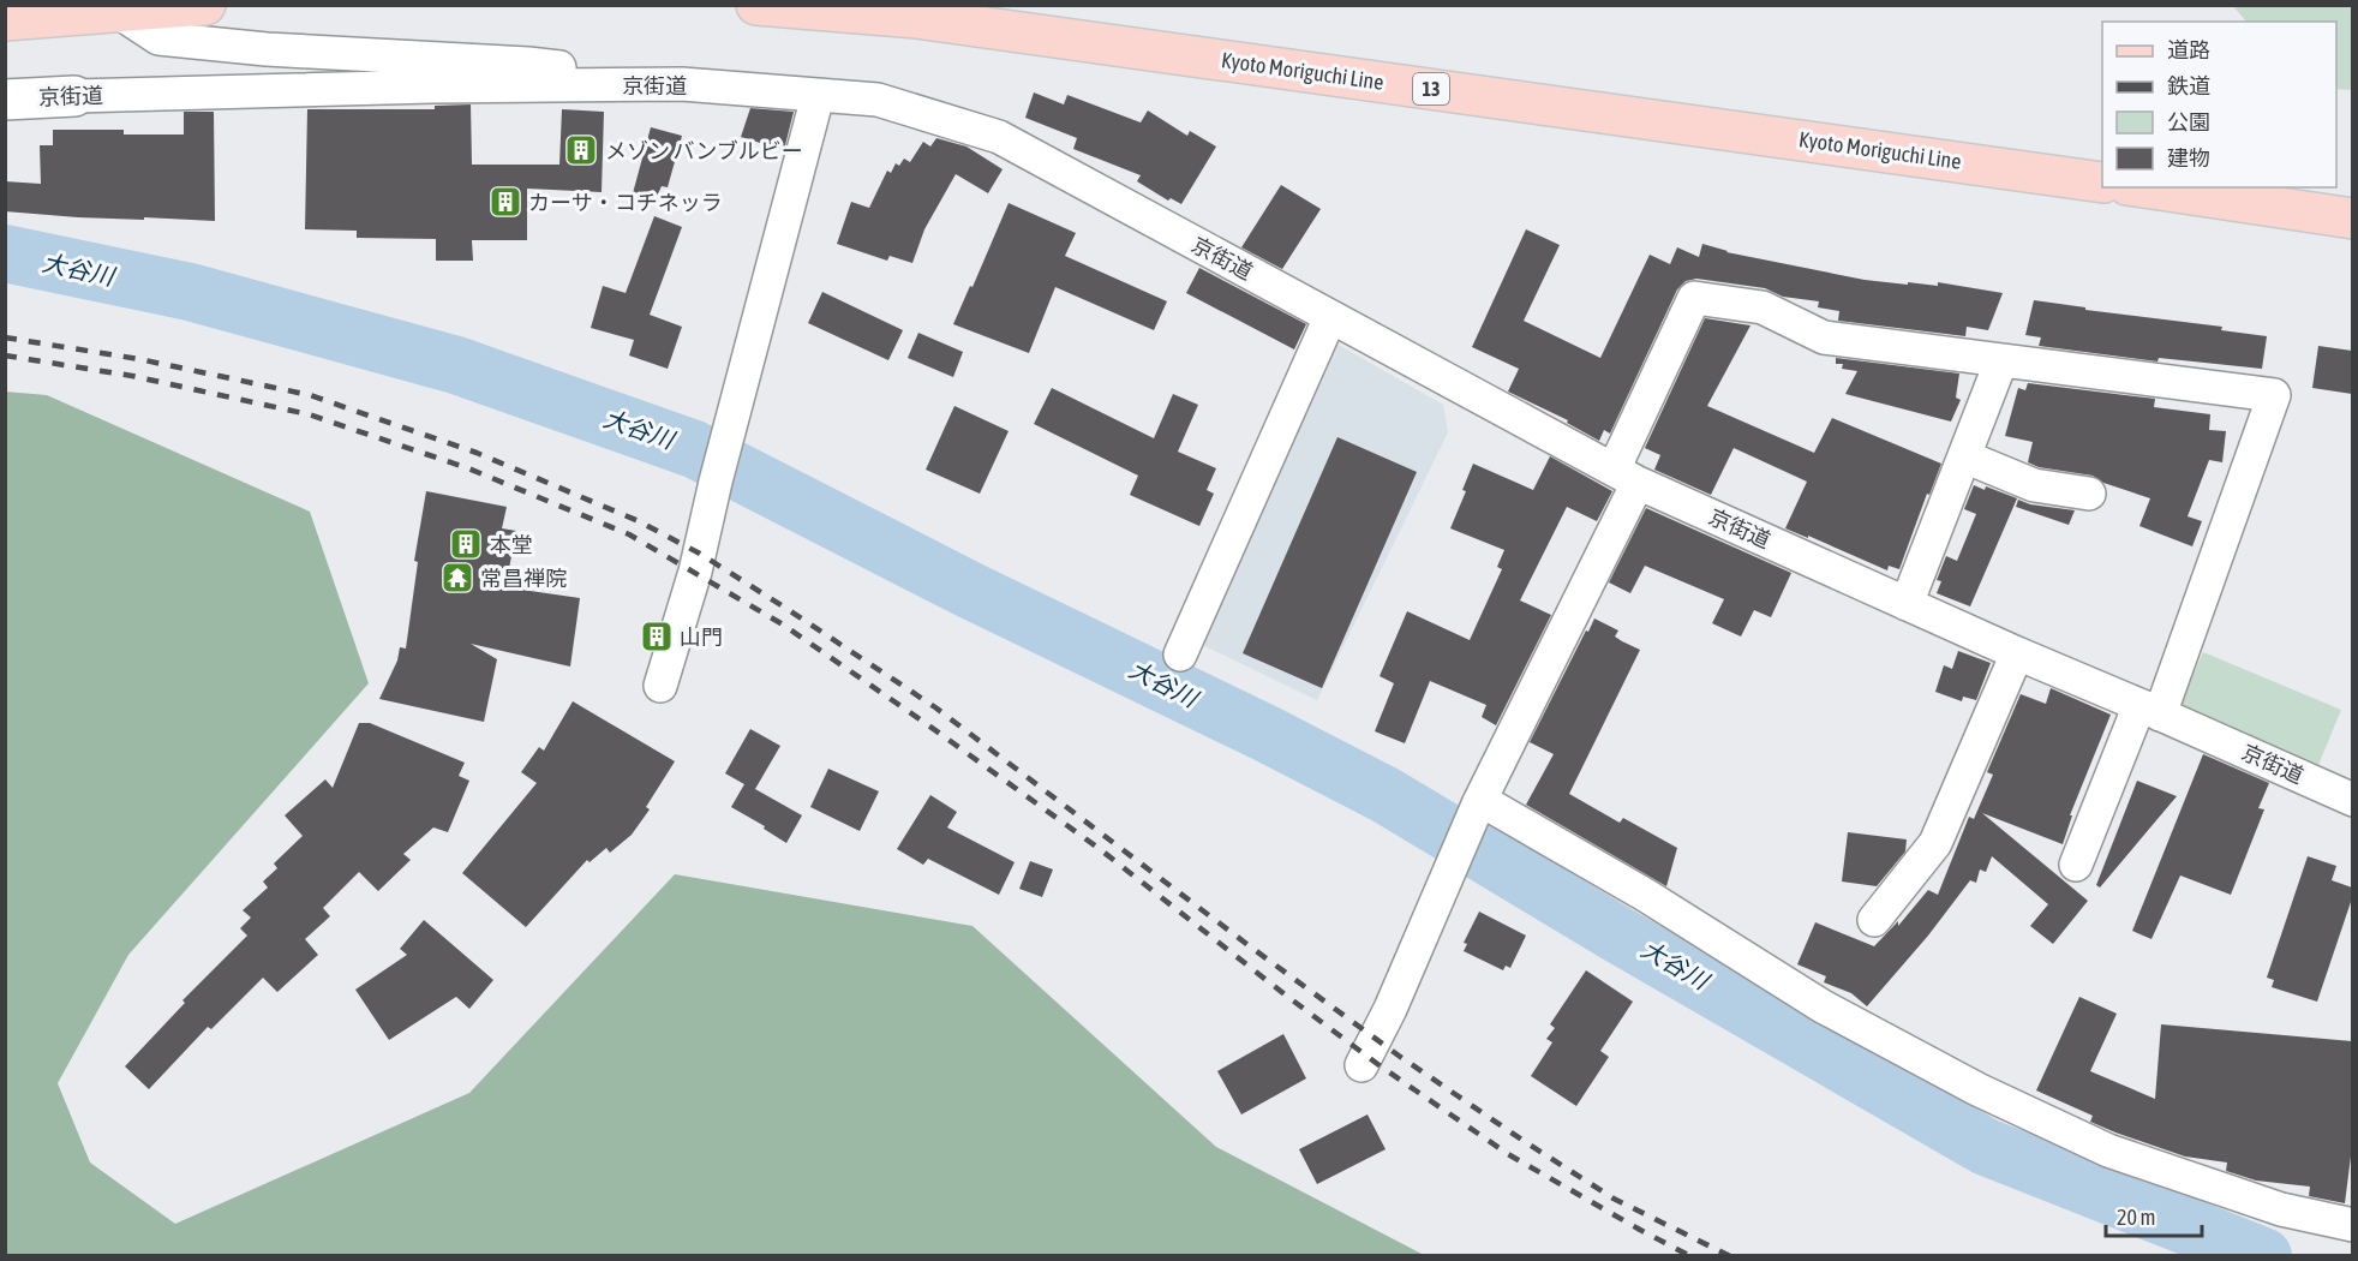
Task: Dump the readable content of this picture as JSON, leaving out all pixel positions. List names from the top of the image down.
{
  "streets": {
    "main road": ["Kyoto Moriguchi Line", "13"],
    "street": ["京街道"]
  },
  "water": ["大谷川"],
  "places": {
    "building": [
      "メゾン バンブルビー",
      "カーサ・コチネッラ",
      "本堂",
      "山門"
    ],
    "temple": ["常昌禅院"]
  },
  "legend": [
    "道路",
    "鉄道",
    "公園",
    "建物"
  ],
  "scale_bar": "20 m"
}
